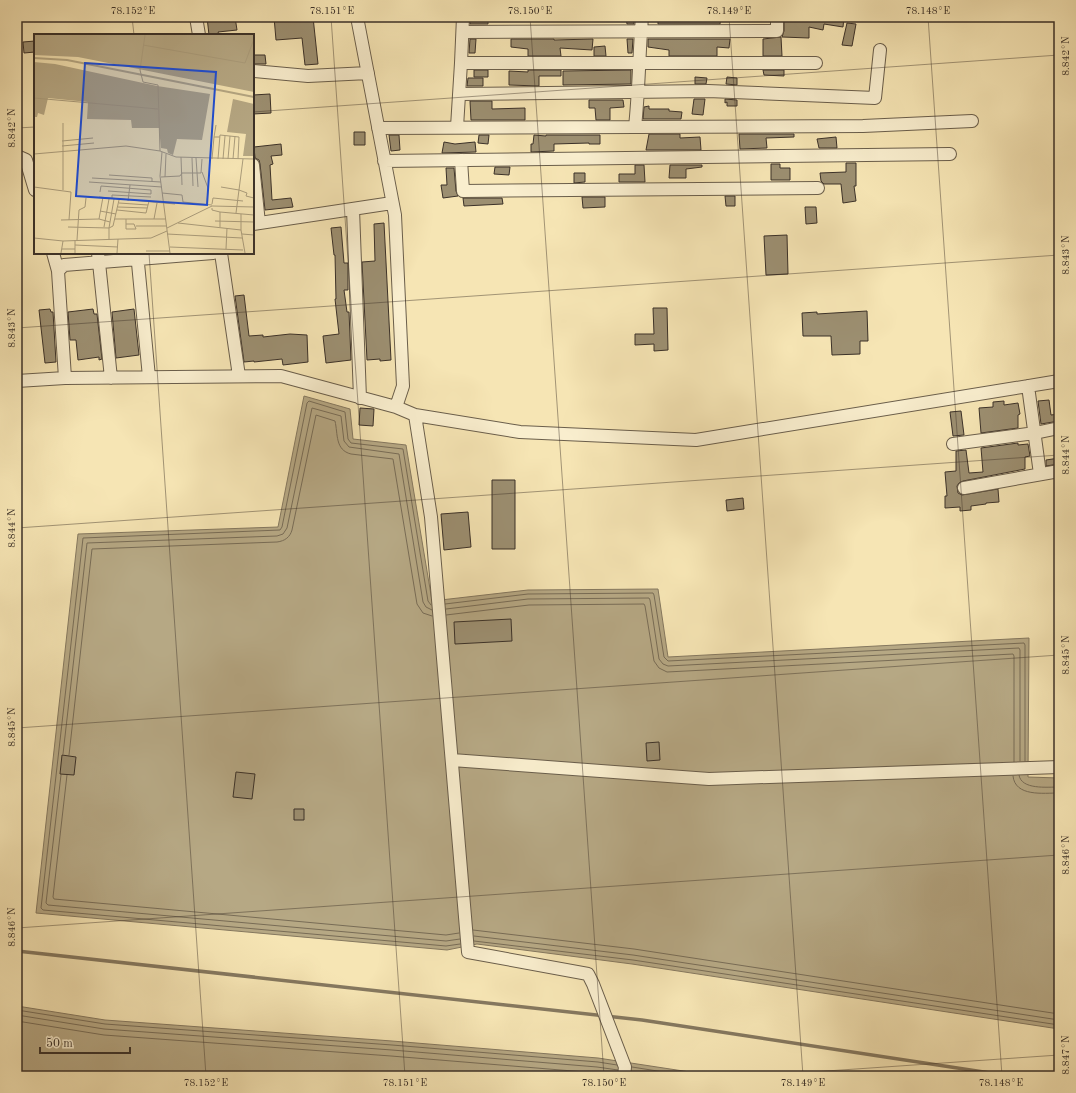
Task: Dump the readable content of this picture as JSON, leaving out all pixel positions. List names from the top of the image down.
{
  "scale_bar": "50 m",
  "coordinates": [
    "78.152°E",
    "78.151°E",
    "78.150°E",
    "78.149°E",
    "78.148°E",
    "8.842°N",
    "8.843°N",
    "8.844°N",
    "8.845°N",
    "8.846°N",
    "8.847°N"
  ]
}
